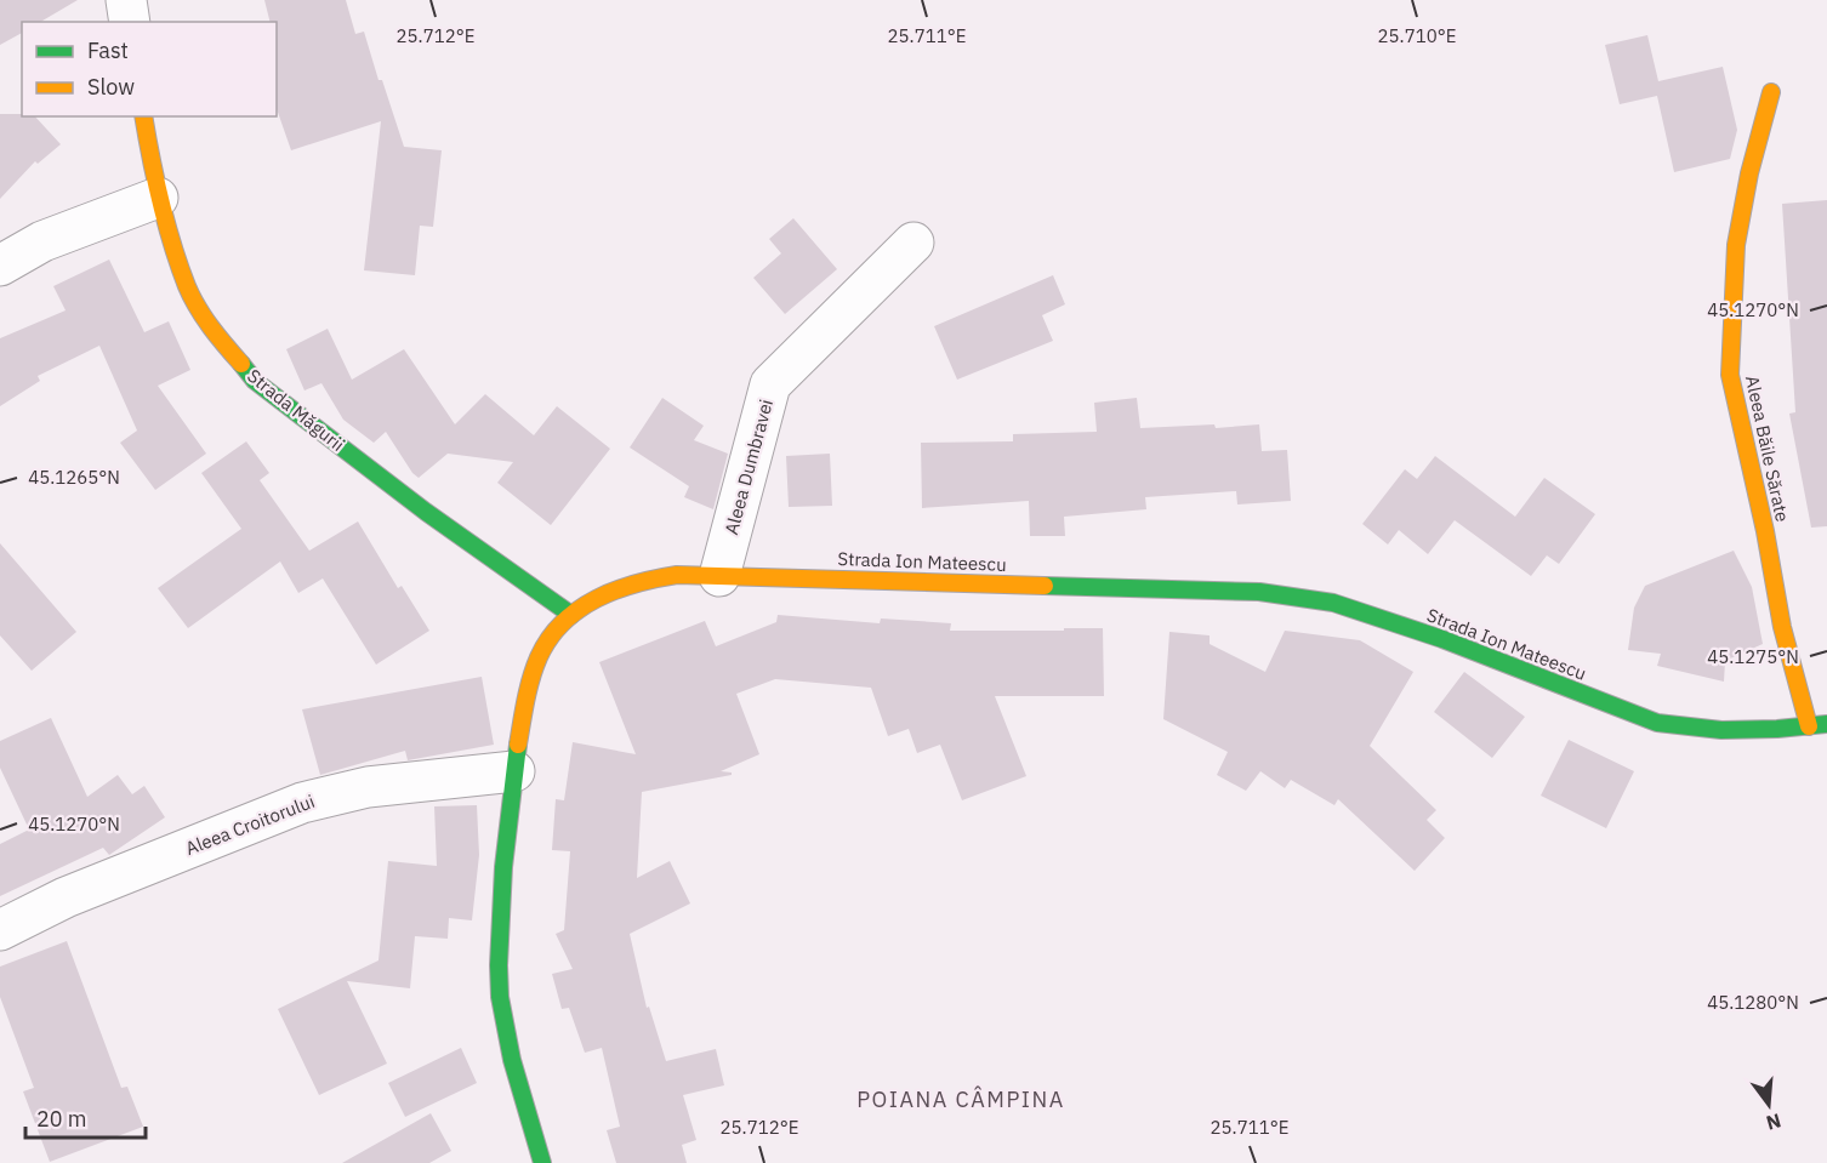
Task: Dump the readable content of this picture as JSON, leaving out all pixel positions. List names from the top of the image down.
{
  "streets": {
    "main road": ["Strada Măgurii", "Aleea Băile Sărate", "Strada Ion Mateescu"],
    "street": ["Aleea Dumbravei", "Aleea Croitorului"]
  },
  "crossings": [
    ["Strada Măgurii", "Strada Ion Mateescu"],
    ["Aleea Băile Sărate", "Strada Ion Mateescu"],
    ["Aleea Dumbravei", "Strada Ion Mateescu"],
    ["Strada Ion Mateescu", "Aleea Croitorului"]
  ],
  "districts": ["POIANA CÂMPINA"],
  "legend": ["Fast", "Slow"],
  "scale_bar": "20 m",
  "north": "bottom",
  "coordinates": [
    "25.712°E",
    "25.711°E",
    "25.710°E",
    "45.1270°N",
    "45.1265°N",
    "45.1275°N",
    "45.1280°N"
  ]
}
